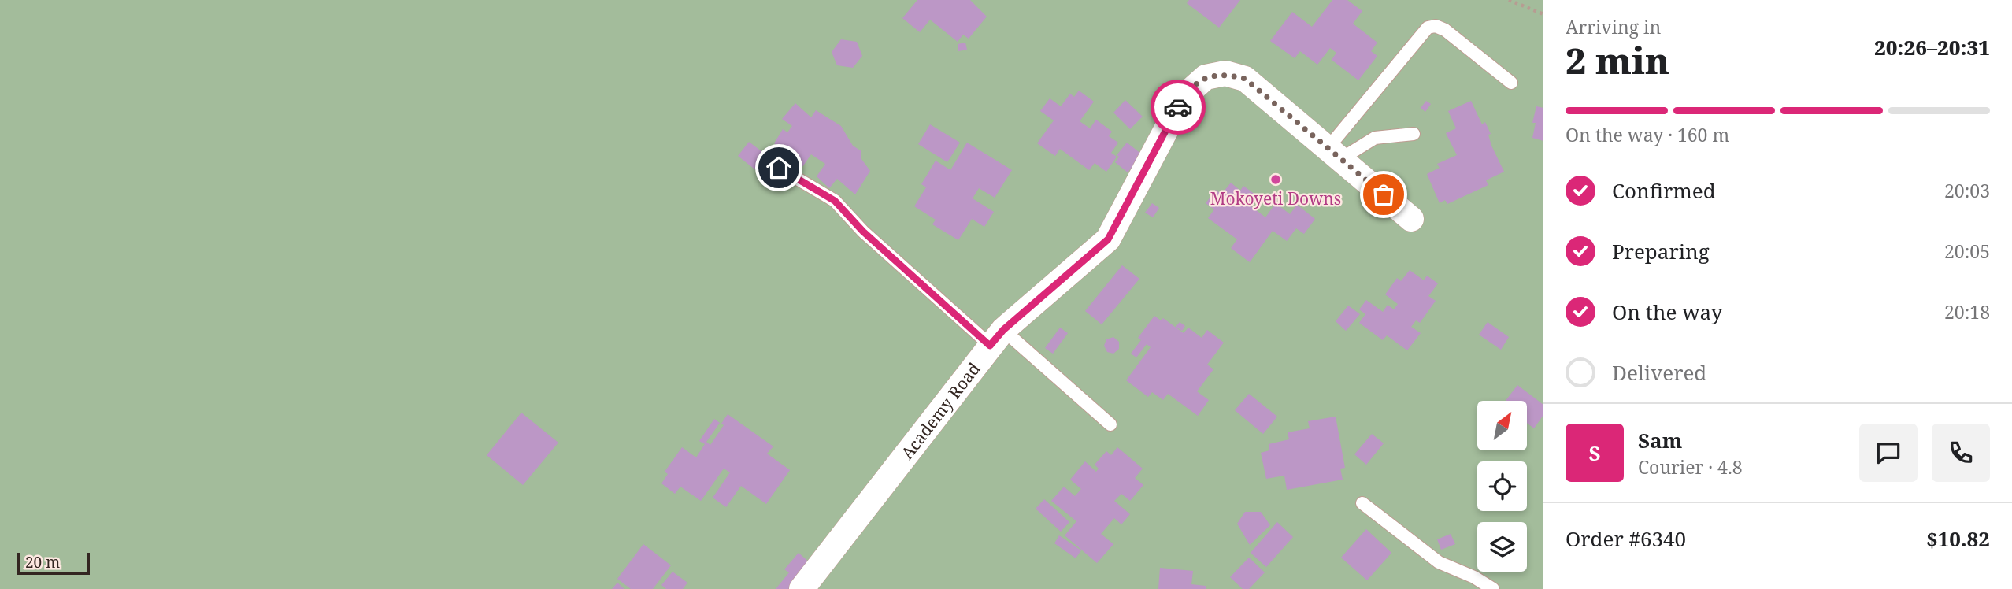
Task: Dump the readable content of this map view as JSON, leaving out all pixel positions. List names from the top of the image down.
{
  "streets": {
    "street": ["Academy Road"]
  },
  "places": ["Mokoyeti Downs"],
  "scale_bar": "20 m",
  "north": "top right",
  "page": {
    "heading": ["2 min", "Arriving in", "20:26–20:31"],
    "panel": [
      "Sam",
      "Courier · 4.8",
      "Order #6340",
      "$10.82"
    ],
    "bar": "On the way · 160 m",
    "list": [
      ["Confirmed", "20:03"],
      ["Preparing", "20:05"],
      ["On the way", "20:18"],
      "Delivered"
    ],
    "round": "S",
    "scale": "20 m"
  }
}
